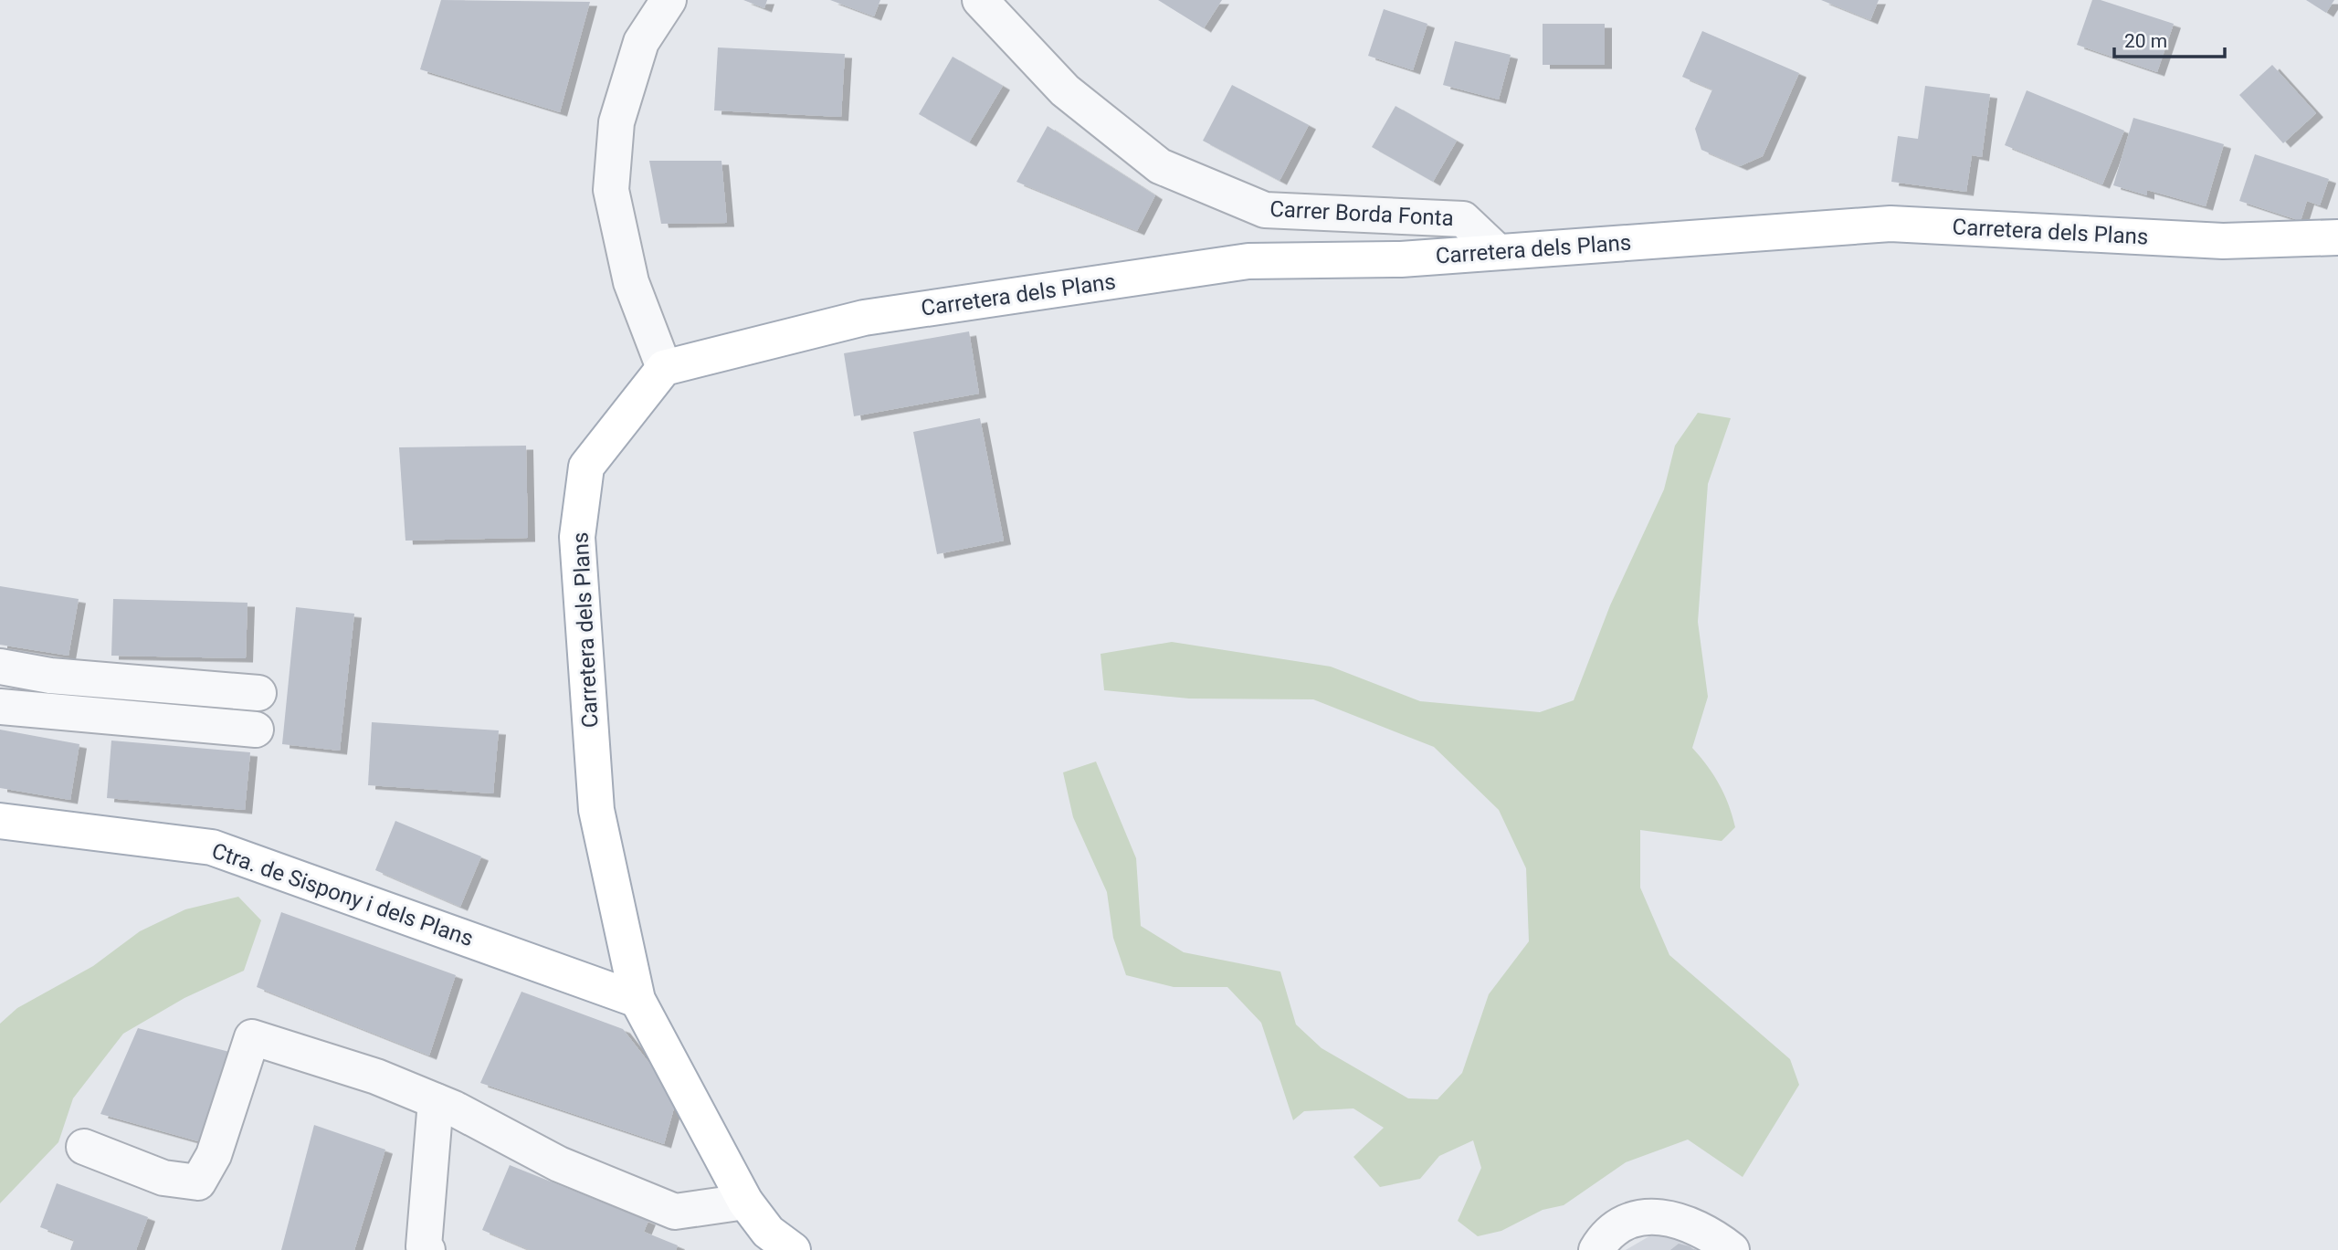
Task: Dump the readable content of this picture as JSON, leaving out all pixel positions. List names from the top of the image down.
{
  "streets": {
    "main road": ["Carretera dels Plans", "Ctra. de Sispony i dels Plans"],
    "street": ["Carrer Borda Fonta"]
  },
  "crossings": [
    ["Carrer Borda Fonta", "Carretera dels Plans"],
    ["Carretera dels Plans", "Ctra. de Sispony i dels Plans"]
  ],
  "scale_bar": "20 m"
}
